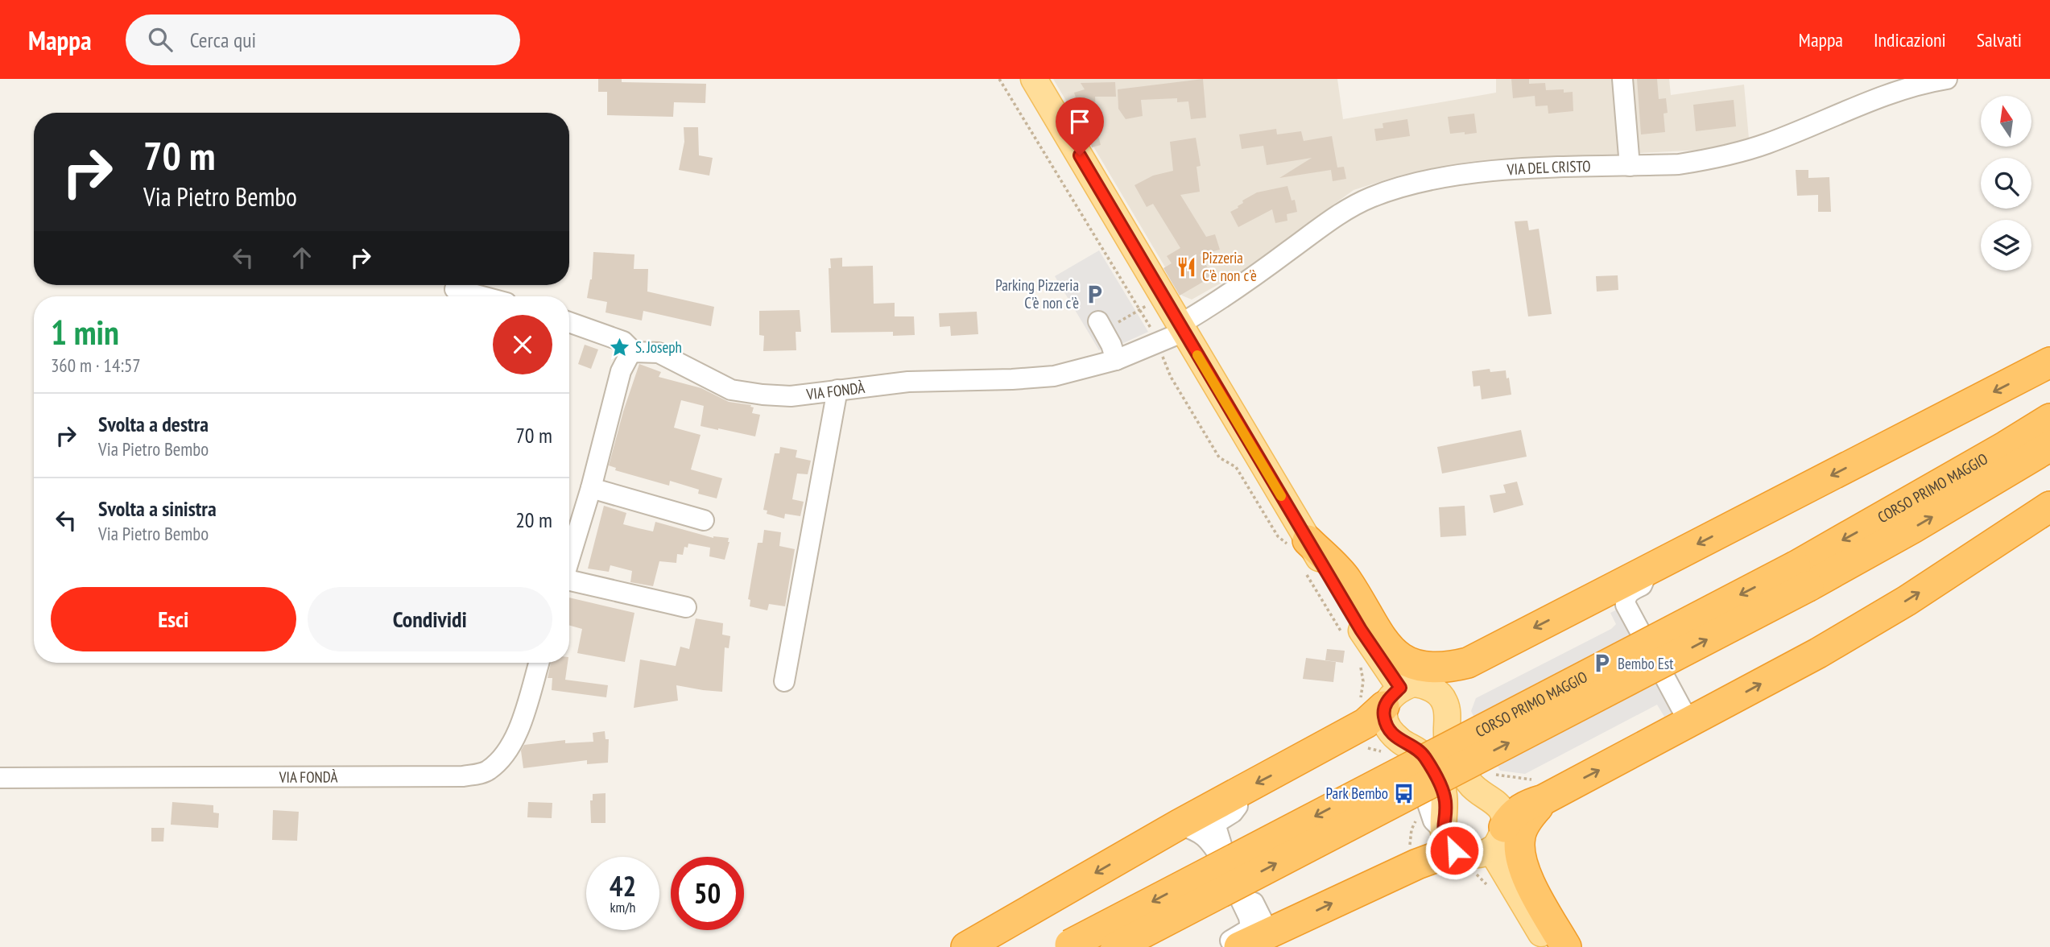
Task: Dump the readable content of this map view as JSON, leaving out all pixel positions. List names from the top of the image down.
{
  "streets": {
    "highway": ["CORSO PRIMO MAGGIO"],
    "street": ["VIA DEL CRISTO", "VIA FONDÀ"]
  },
  "crossings": [
    ["VIA DEL CRISTO", "VIA FONDÀ"]
  ],
  "places": {
    "restaurant": ["Pizzeria C'è non c'è"],
    "parking": ["Parking Pizzeria C'è non c'è", "Bembo Est"],
    "place": ["S. Joseph"],
    "bus stop": ["Park Bembo"]
  },
  "north": "top",
  "page": {
    "header": "Mappa",
    "search": "Cerca qui",
    "nav": ["Mappa", "Indicazioni", "Salvati"],
    "turn": ["70 m", "Via Pietro Bembo"],
    "heading": ["1 min", "360 m · 14:57"],
    "list": [
      {
        "name": "Svolta a destra",
        "note": "Via Pietro Bembo",
        "value": "70 m"
      },
      {
        "name": "Svolta a sinistra",
        "note": "Via Pietro Bembo",
        "value": "20 m"
      }
    ],
    "buttons": ["Esci", "Condividi"],
    "speed": "42 km/h",
    "limit": "50"
  }
}
